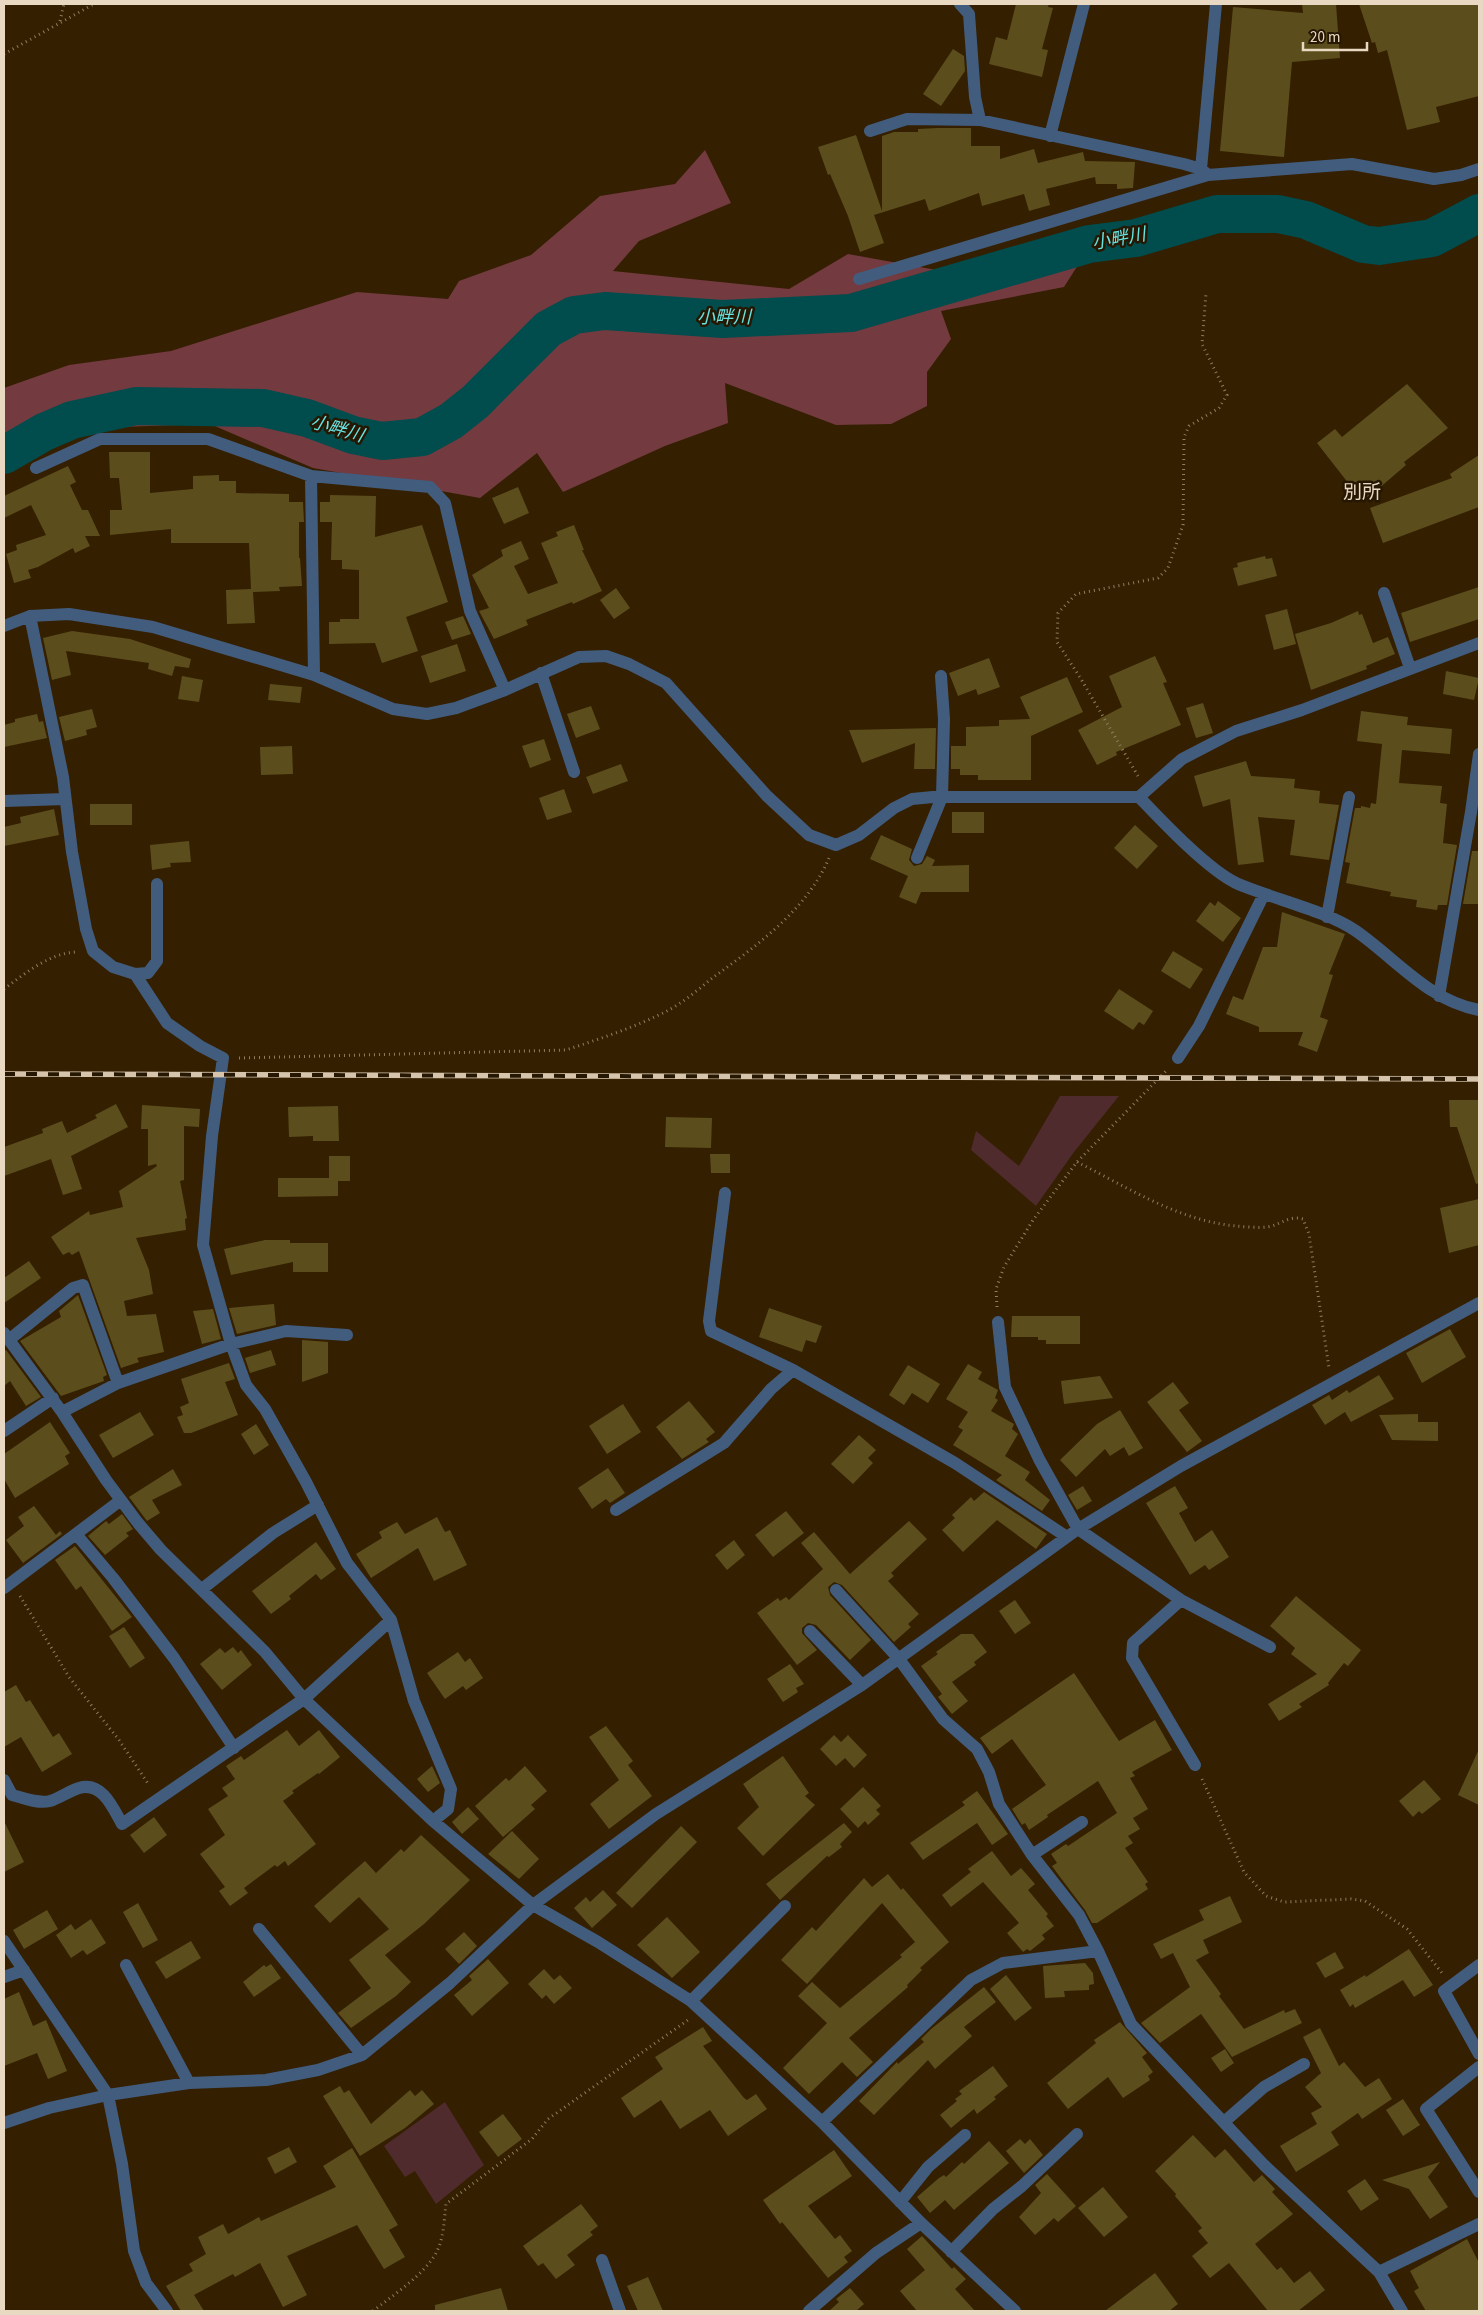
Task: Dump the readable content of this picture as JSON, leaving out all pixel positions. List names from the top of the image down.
{
  "districts": ["別所"],
  "water": ["小畔川"],
  "scale_bar": "20 m"
}
